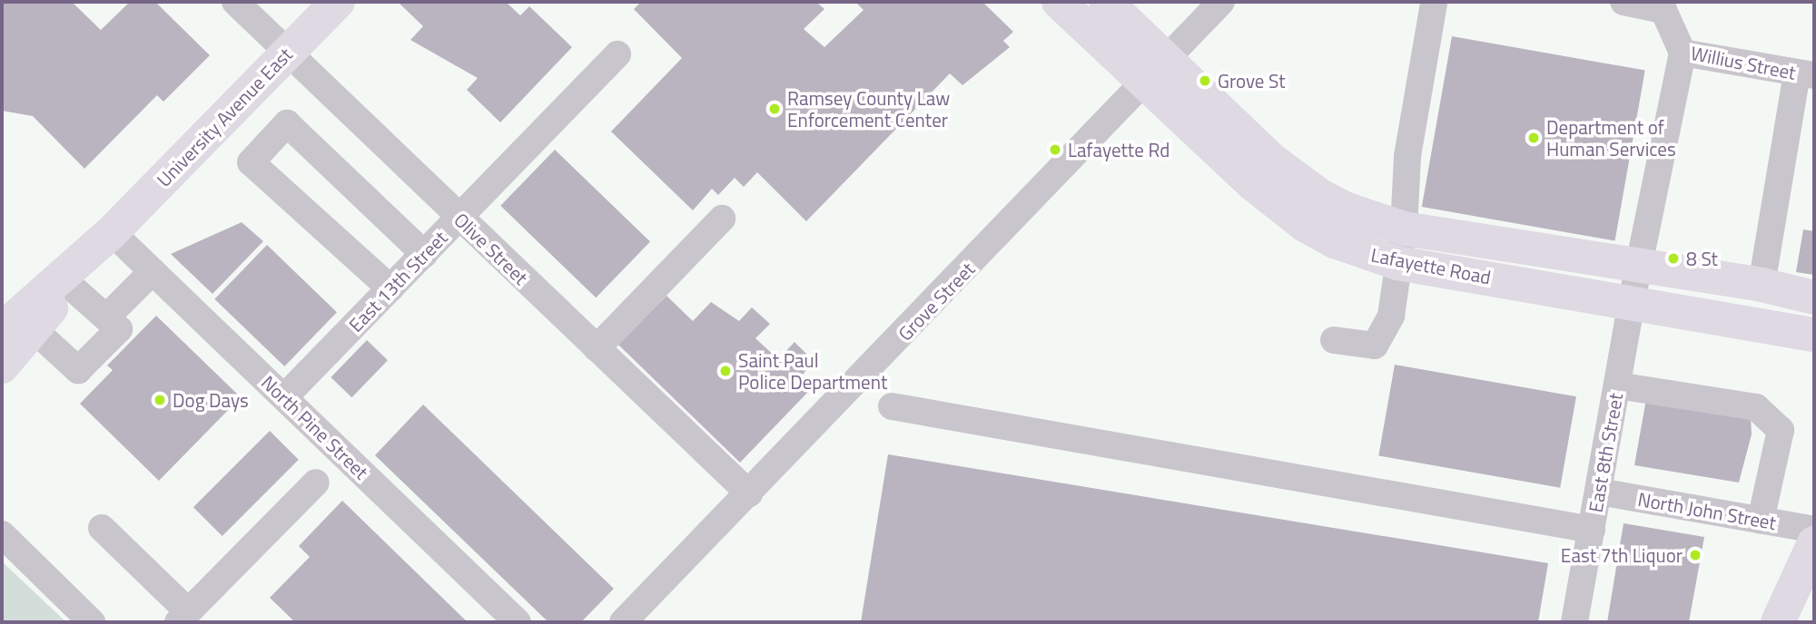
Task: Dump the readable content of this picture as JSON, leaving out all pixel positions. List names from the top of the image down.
{
  "streets": {
    "main road": ["University Avenue East", "Lafayette Road"],
    "street": [
      "Willius Street",
      "Olive Street",
      "East 13th Street",
      "Grove Street",
      "North Pine Street",
      "East 8th Street",
      "North John Street"
    ]
  },
  "crossings": [
    ["Willius Street", "East 8th Street"],
    ["University Avenue East", "Olive Street"],
    ["University Avenue East", "North Pine Street"],
    ["Olive Street", "East 13th Street"],
    ["Olive Street", "Grove Street"],
    ["Lafayette Road", "Grove Street"],
    ["Lafayette Road", "East 8th Street"],
    ["East 13th Street", "North Pine Street"],
    ["East 8th Street", "North John Street"]
  ],
  "places": [
    "Grove St",
    "Ramsey County Law Enforcement Center",
    "Department of Human Services",
    "Lafayette Rd",
    "8 St",
    "Saint Paul Police Department",
    "Dog Days",
    "East 7th Liquor"
  ]
}
